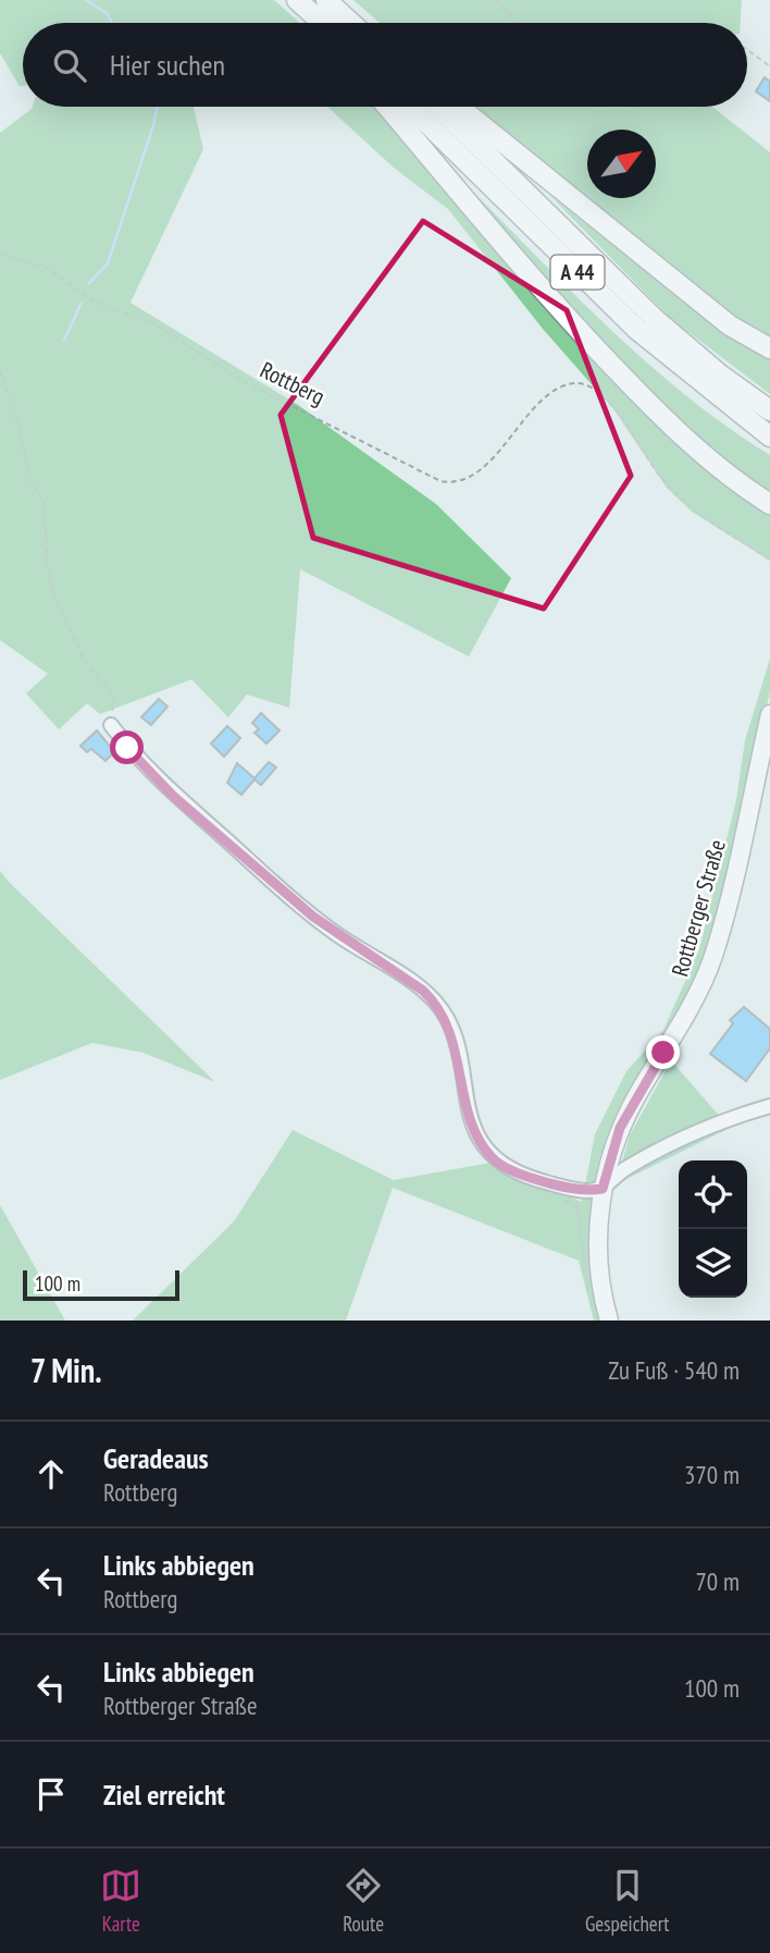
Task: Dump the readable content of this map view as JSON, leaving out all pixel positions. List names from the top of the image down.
{
  "streets": {
    "highway": ["A 44"],
    "main road": ["Rottberger Straße"],
    "path": ["Rottberg"]
  },
  "scale_bar": "100 m",
  "north": "top right",
  "page": {
    "search": "Hier suchen",
    "scale": "100 m",
    "heading": ["7 Min.", "Zu Fuß · 540 m"],
    "list": [
      ["Geradeaus", "Rottberg", "370 m"],
      ["Links abbiegen", "Rottberg", "70 m"],
      ["Links abbiegen", "Rottberger Straße", "100 m"],
      "Ziel erreicht"
    ],
    "nav": ["Karte", "Route", "Gespeichert"]
  }
}
